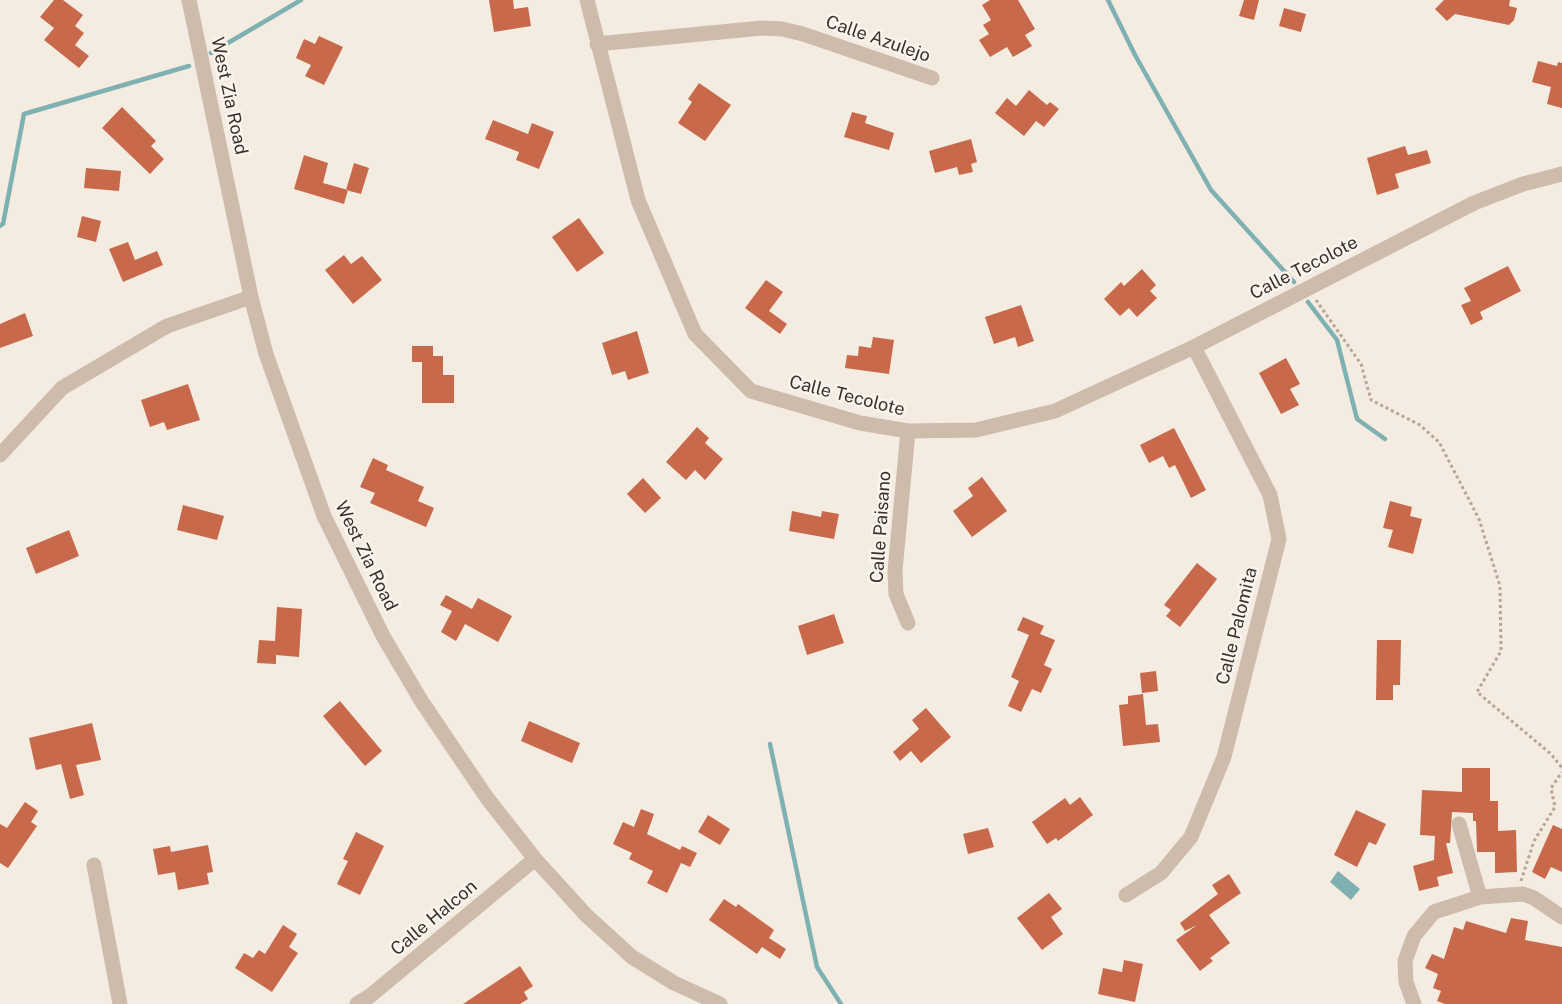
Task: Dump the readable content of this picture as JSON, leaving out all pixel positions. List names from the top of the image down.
{
  "streets": {
    "street": [
      "Calle Azulejo",
      "West Zia Road",
      "Calle Tecolote",
      "Calle Paisano",
      "Calle Palomita",
      "Calle Halcon"
    ]
  },
  "crossings": [
    ["Calle Azulejo", "Calle Tecolote"],
    ["West Zia Road", "Calle Halcon"],
    ["Calle Tecolote", "Calle Paisano"],
    ["Calle Tecolote", "Calle Palomita"]
  ]
}
